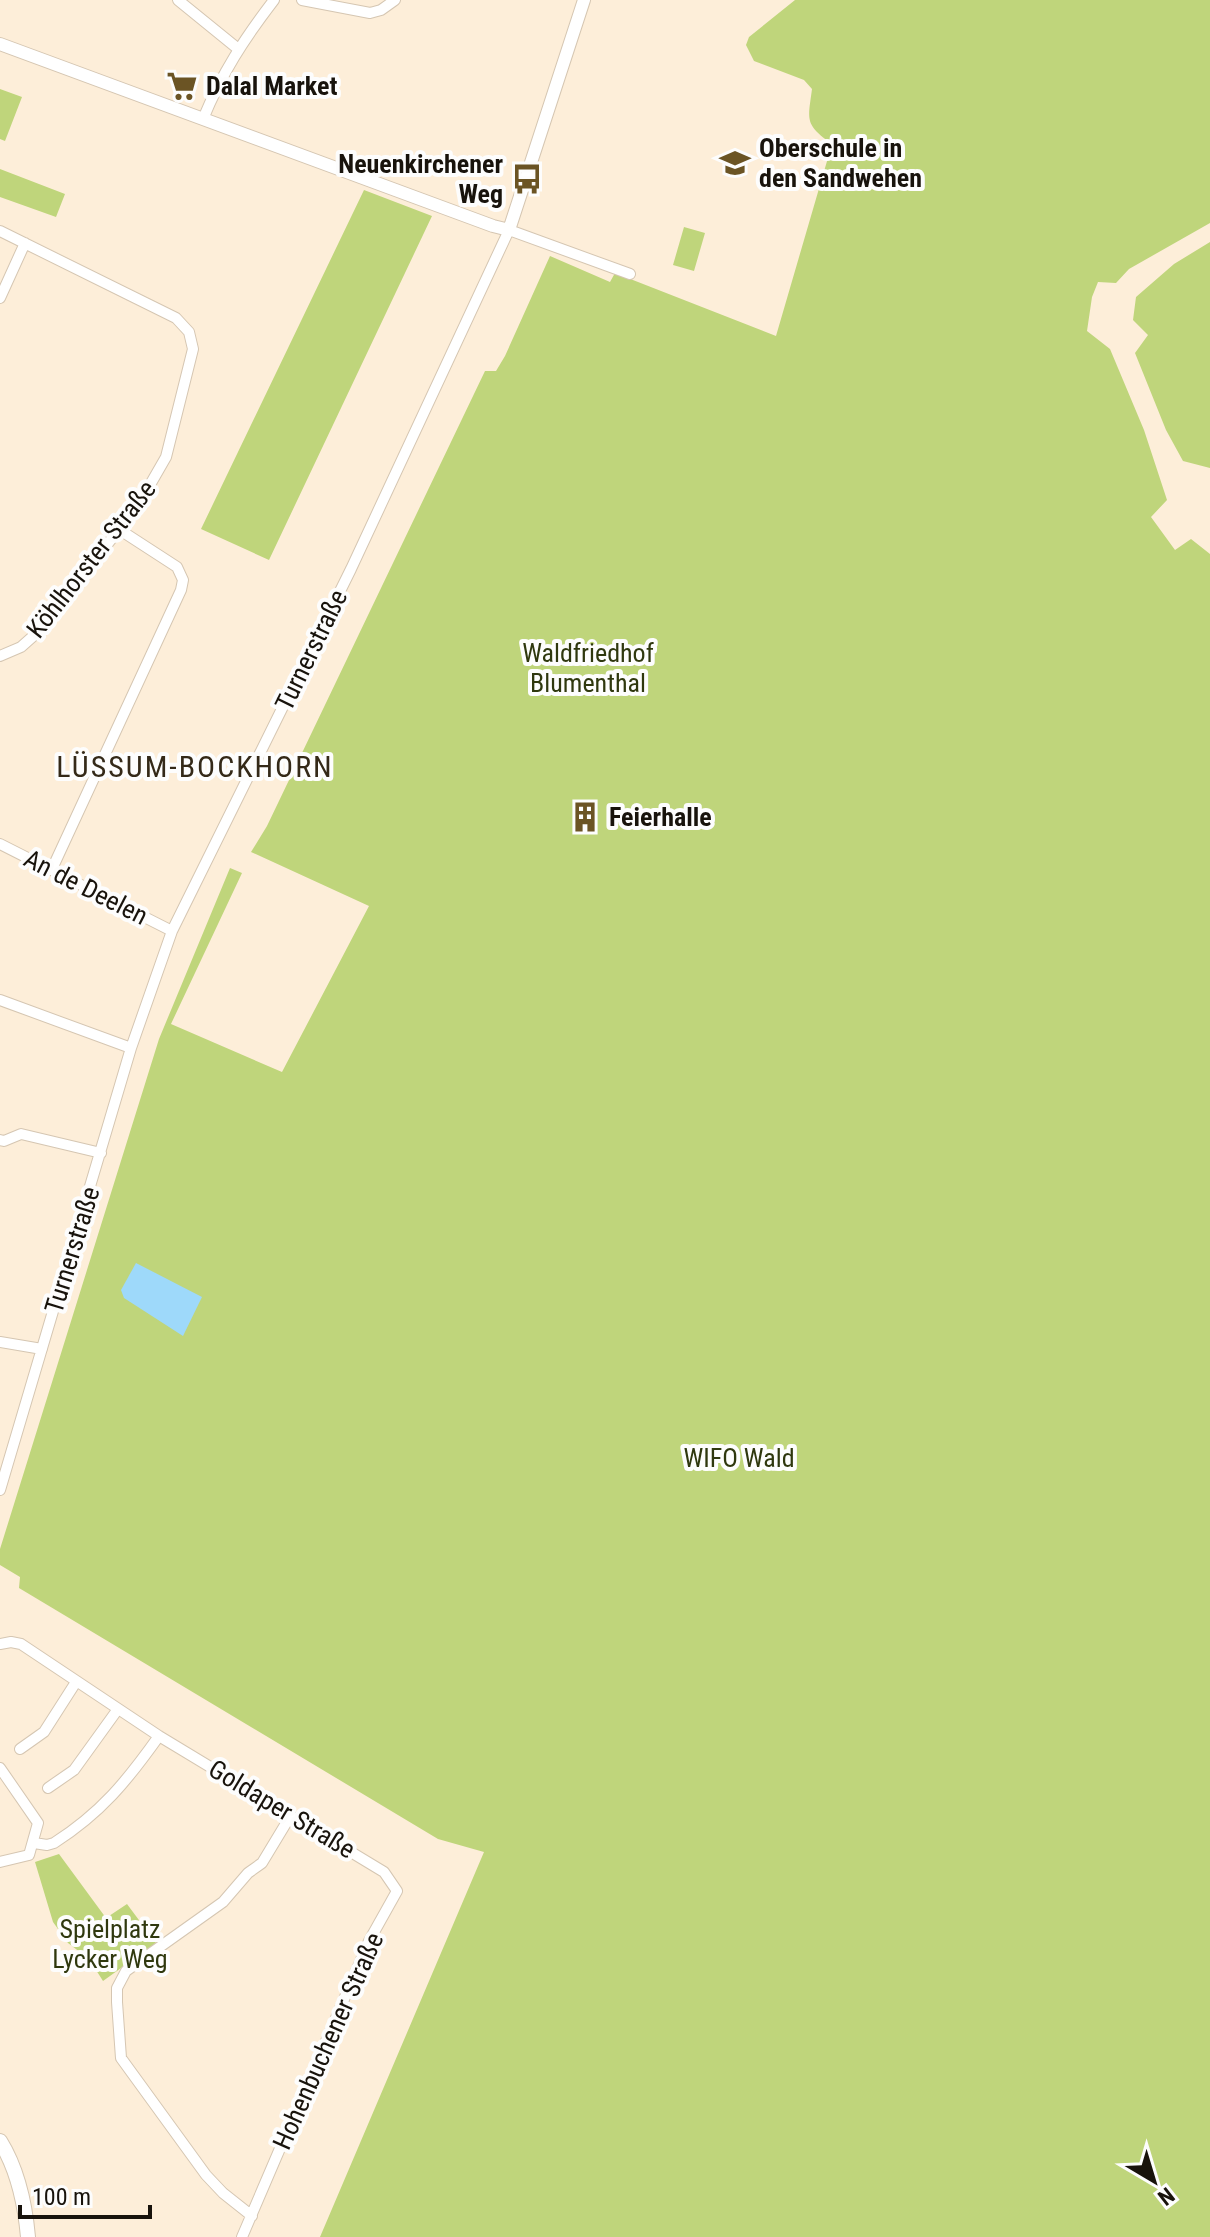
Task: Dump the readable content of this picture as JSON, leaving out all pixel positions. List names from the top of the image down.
{
  "streets": {
    "street": [
      "Köhlhorster Straße",
      "Turnerstraße",
      "An de Deelen",
      "Goldaper Straße",
      "Hohenbuchener Straße"
    ]
  },
  "crossings": [
    ["Turnerstraße", "An de Deelen"],
    ["Goldaper Straße", "Hohenbuchener Straße"]
  ],
  "districts": ["LÜSSUM-BOCKHORN"],
  "parks": ["Waldfriedhof Blumenthal", "WIFO Wald", "Spielplatz Lycker Weg"],
  "places": {
    "supermarket": ["Dalal Market"],
    "school or university": ["Oberschule in den Sandwehen"],
    "bus stop": ["Neuenkirchener Weg"],
    "building": ["Feierhalle"]
  },
  "scale_bar": "100 m",
  "north": "bottom right"
}
